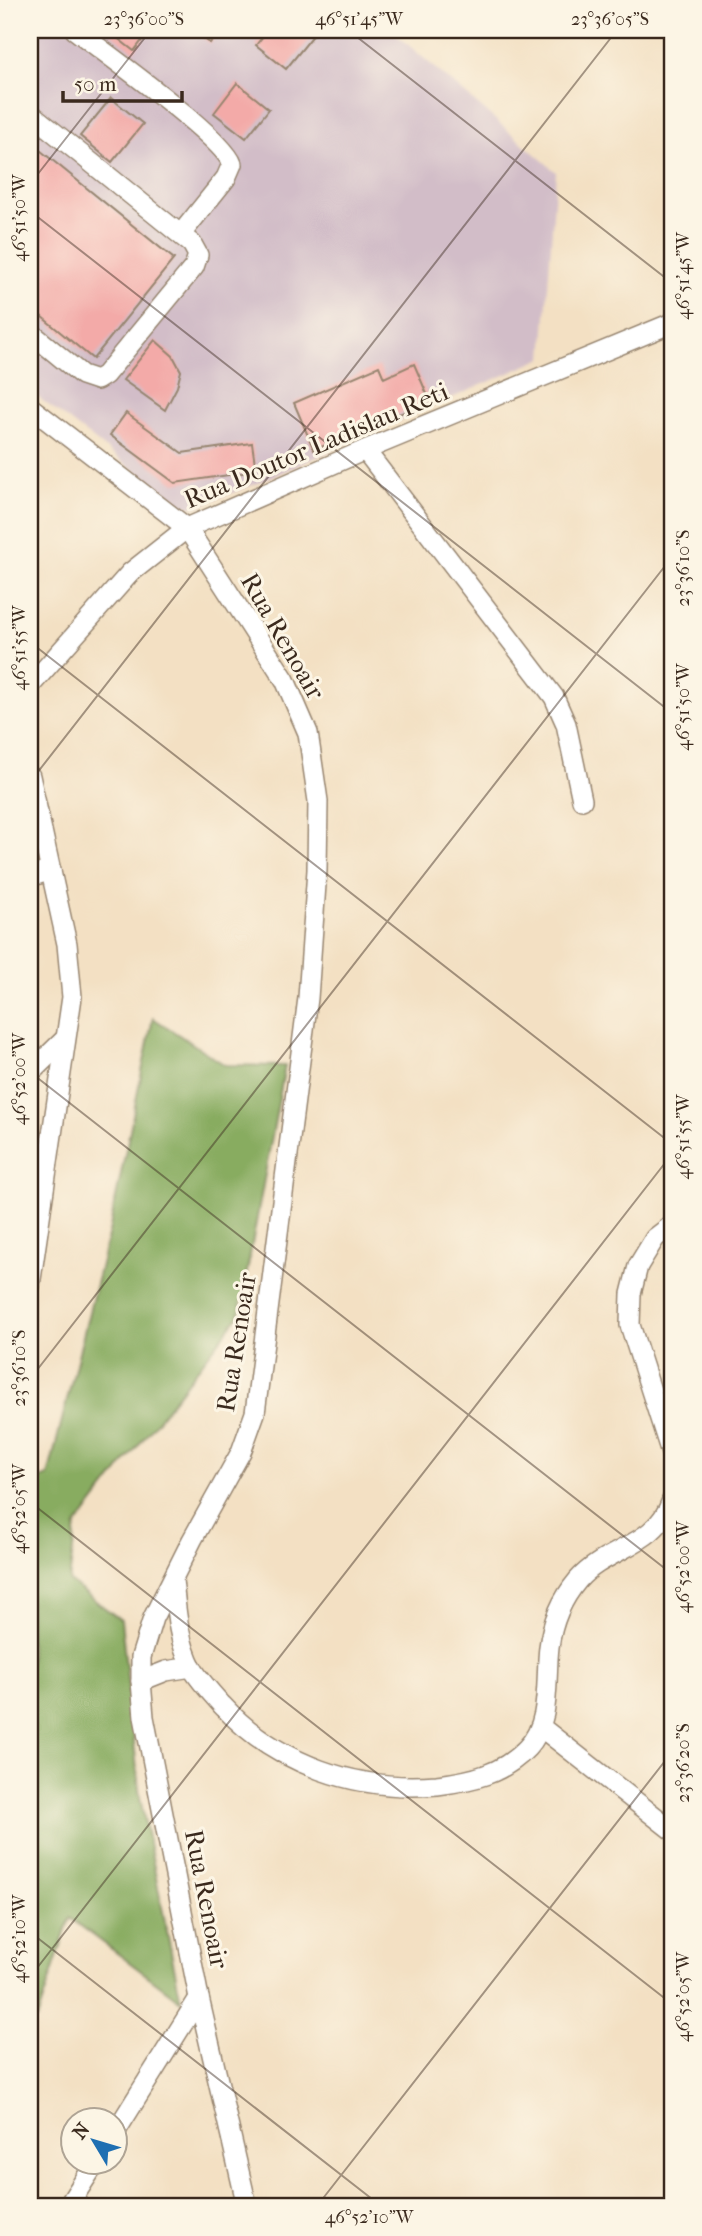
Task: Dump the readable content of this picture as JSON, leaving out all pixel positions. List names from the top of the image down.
{
  "streets": {
    "street": ["Rua Doutor Ladislau Reti", "Rua Renoair"]
  },
  "crossings": [
    ["Rua Doutor Ladislau Reti", "Rua Renoair"]
  ],
  "scale_bar": "50 m",
  "north": "top left",
  "coordinates": [
    "23°36'00\"S",
    "46°51'45\"W",
    "23°36'05\"S",
    "46°51'50\"W",
    "23°36'10\"S",
    "46°51'55\"W",
    "46°52'00\"W",
    "46°52'05\"W",
    "23°36'20\"S",
    "46°52'10\"W"
  ]
}
